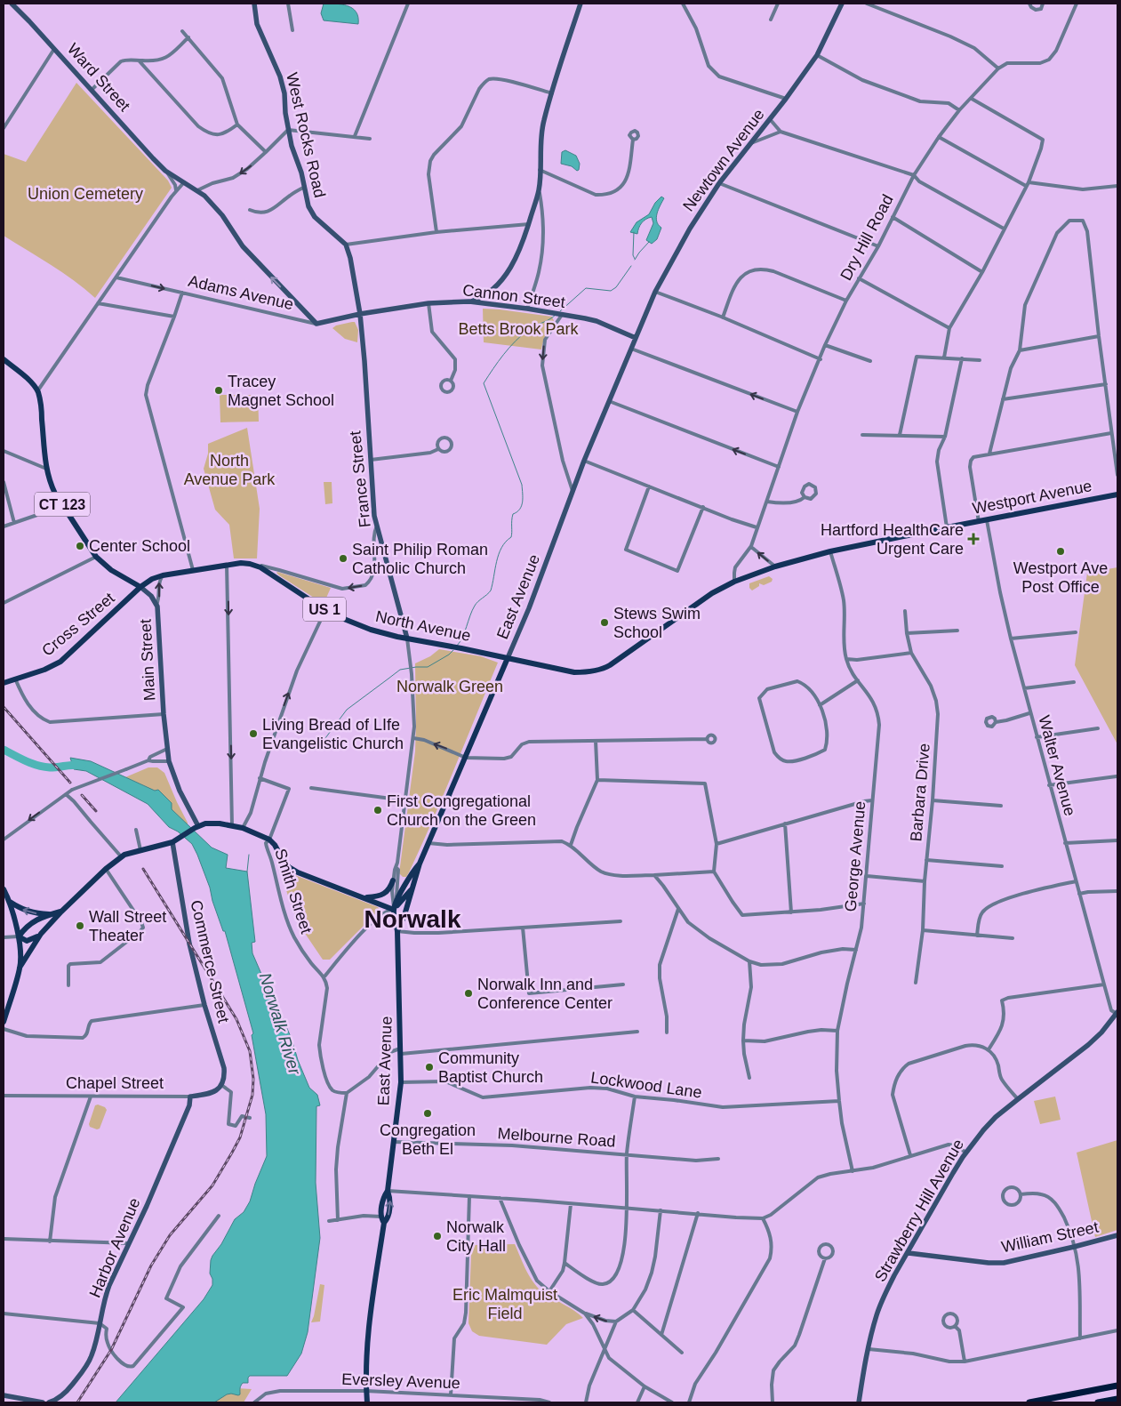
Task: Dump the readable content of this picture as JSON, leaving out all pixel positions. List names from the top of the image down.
{
  "streets": {
    "main road": [
      "Ward Street",
      "West Rocks Road",
      "Newtown Avenue",
      "Adams Avenue",
      "Cannon Street",
      "France Street",
      "Westport Avenue",
      "CT 123",
      "East Avenue",
      "US 1",
      "Cross Street",
      "North Avenue",
      "Main Street",
      "Commerce Street",
      "Chapel Street",
      "Strawberry Hill Avenue",
      "William Street",
      "Harbor Avenue"
    ],
    "street": [
      "Dry Hill Road",
      "Walter Avenue",
      "Barbara Drive",
      "George Avenue",
      "Smith Street",
      "Lockwood Lane",
      "Melbourne Road",
      "Eversley Avenue"
    ]
  },
  "crossings": [
    ["Ward Street", "Adams Avenue"],
    ["Newtown Avenue", "Cannon Street"],
    ["Newtown Avenue", "East Avenue"],
    ["Dry Hill Road", "Westport Avenue"],
    ["Adams Avenue", "Cannon Street"],
    ["Adams Avenue", "France Street"],
    ["Cannon Street", "France Street"],
    ["Cannon Street", "East Avenue"],
    ["France Street", "North Avenue"],
    ["Westport Avenue", "East Avenue"],
    ["Westport Avenue", "North Avenue"],
    ["Westport Avenue", "Walter Avenue"],
    ["Westport Avenue", "George Avenue"],
    ["East Avenue", "North Avenue"],
    ["East Avenue", "Lockwood Lane"],
    ["East Avenue", "Melbourne Road"],
    ["East Avenue", "Eversley Avenue"],
    ["Cross Street", "North Avenue"],
    ["Cross Street", "Main Street"],
    ["North Avenue", "Main Street"],
    ["Walter Avenue", "Strawberry Hill Avenue"],
    ["George Avenue", "Lockwood Lane"],
    ["Commerce Street", "Chapel Street"],
    ["Chapel Street", "Harbor Avenue"],
    ["Strawberry Hill Avenue", "William Street"]
  ],
  "one_way": ["Ward Street"],
  "districts": ["Norwalk"],
  "water": ["Norwalk River"],
  "parks": [
    "Union Cemetery",
    "Betts Brook Park",
    "North Avenue Park",
    "Norwalk Green",
    "Eric Malmquist Field"
  ],
  "places": {
    "other": [
      "Tracey Magnet School",
      "Center School",
      "Westport Ave Post Office",
      "Saint Philip Roman Catholic Church",
      "Stews Swim School",
      "Living Bread of LIfe Evangelistic Church",
      "First Congregational Church on the Green",
      "Wall Street Theater",
      "Norwalk Inn and Conference Center",
      "Community Baptist Church",
      "Congregation Beth El",
      "Norwalk City Hall"
    ],
    "health": ["Hartford HealthCare Urgent Care"]
  }
}
